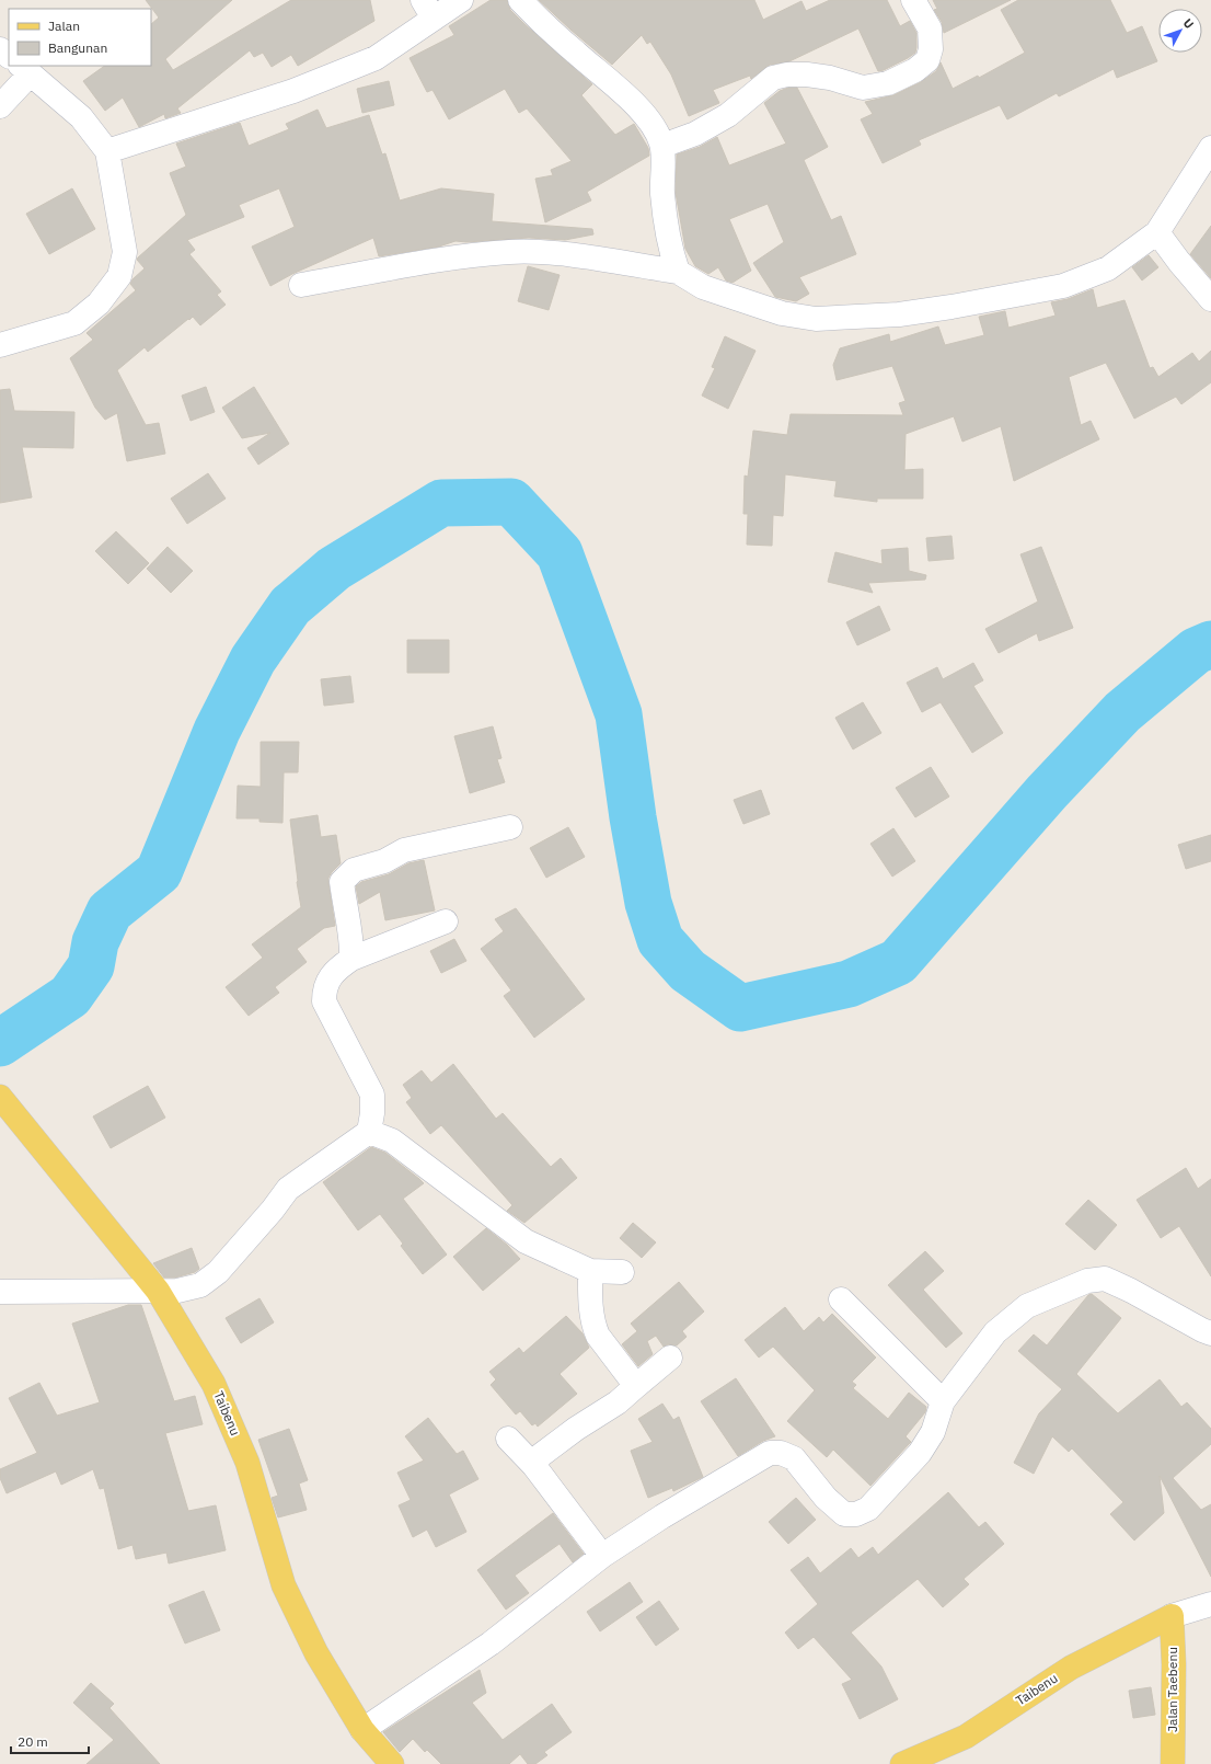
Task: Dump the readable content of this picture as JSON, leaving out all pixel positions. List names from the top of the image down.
{
  "streets": {
    "main road": ["Taibenu", "Jalan Taebenu"]
  },
  "crossings": [
    ["Taibenu", "Jalan Taebenu"]
  ],
  "legend": ["Jalan", "Bangunan"],
  "scale_bar": "20 m",
  "north": "top right"
}
